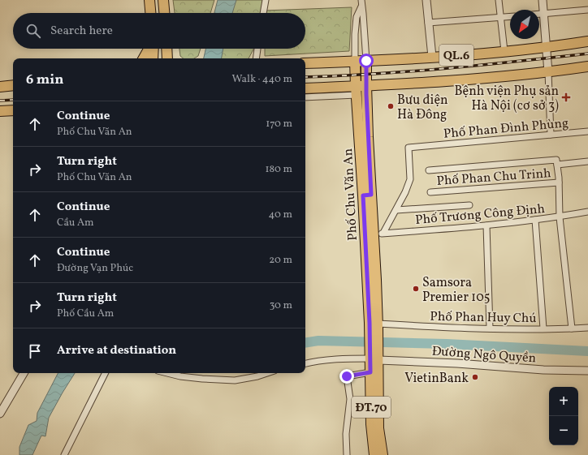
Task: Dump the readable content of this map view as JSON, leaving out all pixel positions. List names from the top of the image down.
{
  "streets": {
    "main road": ["QL.6", "Phố Chu Văn An", "ĐT.70"],
    "street": [
      "Phố Phan Đình Phùng",
      "Phố Phan Chu Trinh",
      "Phố Trương Công Định",
      "Phố Phan Huy Chú",
      "Đường Ngô Quyền"
    ]
  },
  "crossings": [
    ["QL.6", "Phố Chu Văn An"],
    ["Phố Chu Văn An", "Phố Trương Công Định"],
    ["Phố Chu Văn An", "Phố Phan Huy Chú"],
    ["Phố Chu Văn An", "ĐT.70"],
    ["Phố Phan Huy Chú", "ĐT.70"],
    ["Đường Ngô Quyền", "ĐT.70"]
  ],
  "places": {
    "health": ["Bệnh viện Phụ sản Hà Nội (cơ sở 3)"],
    "other": ["Bưu điện Hà Đông", "Samsora Premier 105", "VietinBank"]
  },
  "north": "bottom left",
  "page": {
    "search": "Search here",
    "heading": ["6 min", "Walk · 440 m"],
    "list": [
      ["Continue", "Phố Chu Văn An", "170 m"],
      ["Turn right", "Phố Chu Văn An", "180 m"],
      ["Continue", "Cầu Am", "40 m"],
      ["Continue", "Đường Vạn Phúc", "20 m"],
      ["Turn right", "Phố Cầu Am", "30 m"],
      "Arrive at destination"
    ],
    "map_buttons": ["+", "−"]
  }
}
